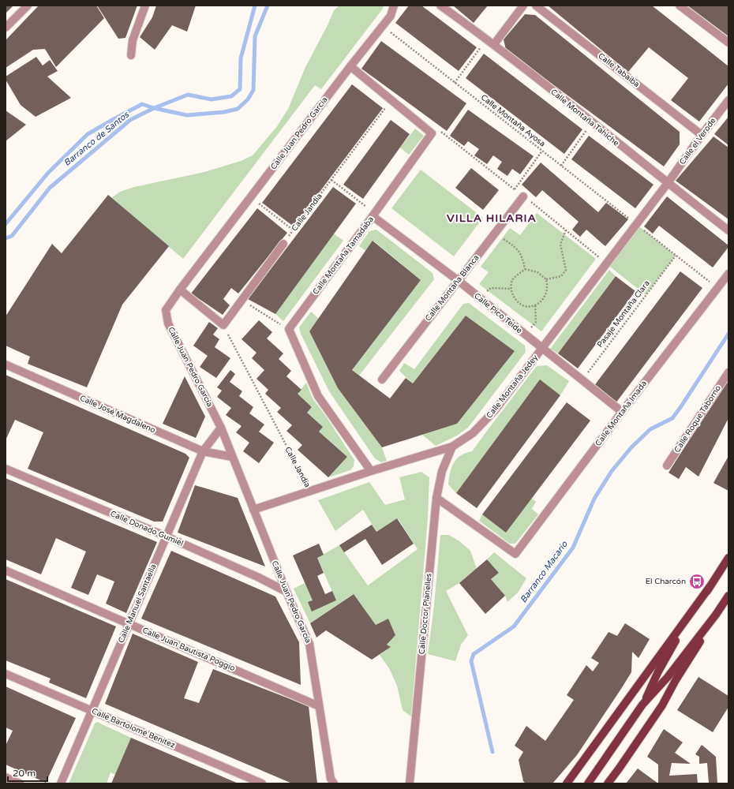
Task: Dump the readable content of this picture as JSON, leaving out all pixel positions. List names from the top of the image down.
{
  "streets": {
    "street": [
      "Calle Tabaiba",
      "Calle Montaña Tahiche",
      "Calle Juan Pedro García",
      "Calle el Verode",
      "Calle Montaña Tamadaba",
      "Calle Montaña Blanca",
      "Calle Pico Teide",
      "Calle Montaña Jedey",
      "Calle Montaña Imada",
      "Calle José Magdaleno",
      "Calle Roque Taborno",
      "Calle Donado Gumiel",
      "Calle Manuel Santaella",
      "Calle Doctor Planelles",
      "Calle Juan Bautista Poggio",
      "Calle Bartolomé Benítez"
    ],
    "path": ["Calle Montaña Ayosa", "Calle Jandía", "Pasaje Montaña Clara"]
  },
  "crossings": [
    ["Calle Tabaiba", "Calle el Verode"],
    ["Calle Montaña Tahiche", "Calle el Verode"],
    ["Calle Montaña Tahiche", "Calle Montaña Jedey"],
    ["Calle Montaña Ayosa", "Calle Juan Pedro García"],
    ["Calle Montaña Ayosa", "Pasaje Montaña Clara"],
    ["Calle Montaña Ayosa", "Calle Montaña Jedey"],
    ["Calle Montaña Ayosa", "Calle Montaña Imada"],
    ["Calle Juan Pedro García", "Calle Montaña Tamadaba"],
    ["Calle Juan Pedro García", "Calle Montaña Jedey"],
    ["Calle Juan Pedro García", "Calle José Magdaleno"],
    ["Calle Juan Pedro García", "Calle Donado Gumiel"],
    ["Calle Juan Pedro García", "Calle Manuel Santaella"],
    ["Calle Juan Pedro García", "Calle Juan Bautista Poggio"],
    ["Calle el Verode", "Calle Montaña Jedey"],
    ["Calle Jandía", "Calle Montaña Tamadaba"],
    ["Calle Jandía", "Calle Montaña Jedey"],
    ["Calle Montaña Tamadaba", "Calle Pico Teide"],
    ["Calle Montaña Blanca", "Calle Pico Teide"],
    ["Calle Pico Teide", "Pasaje Montaña Clara"],
    ["Calle Pico Teide", "Calle Montaña Jedey"],
    ["Calle Pico Teide", "Calle Montaña Imada"],
    ["Calle Montaña Jedey", "Calle Doctor Planelles"],
    ["Calle Montaña Imada", "Calle Doctor Planelles"],
    ["Calle José Magdaleno", "Calle Manuel Santaella"],
    ["Calle Donado Gumiel", "Calle Manuel Santaella"],
    ["Calle Manuel Santaella", "Calle Juan Bautista Poggio"],
    ["Calle Manuel Santaella", "Calle Bartolomé Benítez"]
  ],
  "districts": ["VILLA HILARIA"],
  "water": ["Barranco de Santos", "Barranco Macario"],
  "places": {
    "bus stop": ["El Charcón"]
  },
  "scale_bar": "20 m"
}
